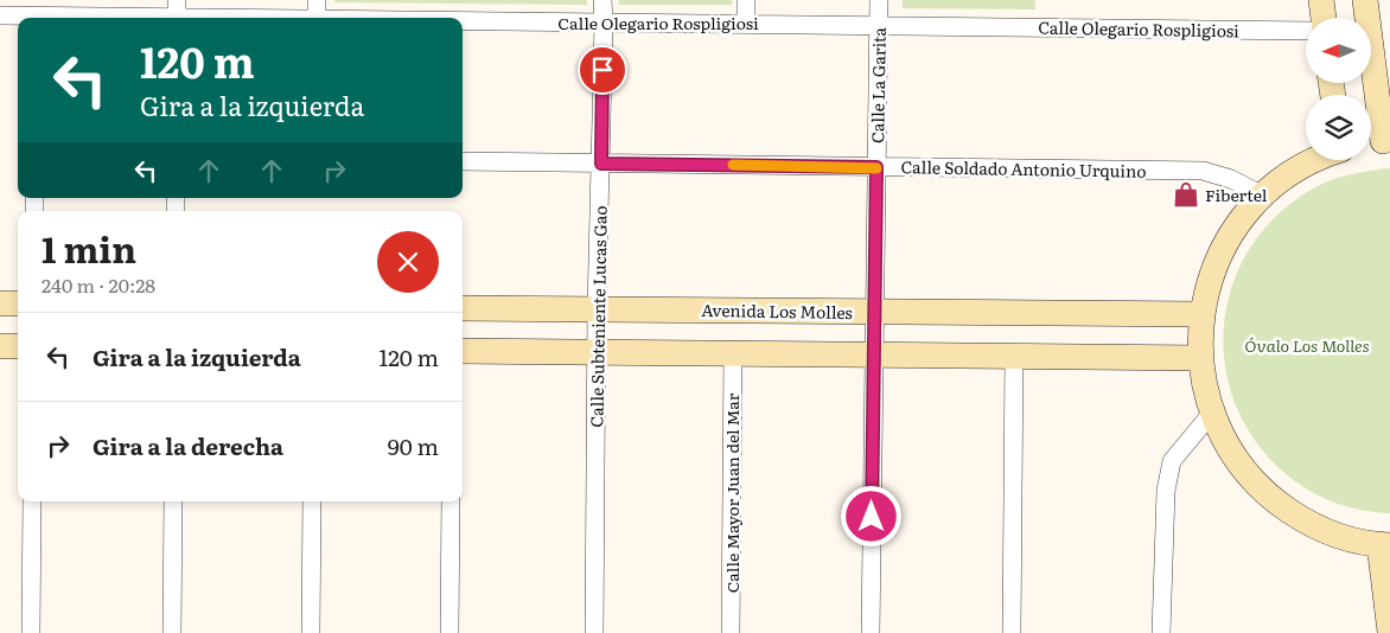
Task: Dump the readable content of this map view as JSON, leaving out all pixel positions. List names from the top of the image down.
{
  "streets": {
    "street": [
      "Calle Olegario Rospligiosi",
      "Calle La Garita",
      "Calle Soldado Antonio Urquino",
      "Avenida Los Molles",
      "Calle Subteniente Lucas Gao",
      "Calle Mayor Juan del Mar"
    ]
  },
  "crossings": [
    ["Calle Olegario Rospligiosi", "Calle La Garita"],
    ["Calle Olegario Rospligiosi", "Calle Subteniente Lucas Gao"],
    ["Calle La Garita", "Calle Soldado Antonio Urquino"],
    ["Calle La Garita", "Avenida Los Molles"],
    ["Calle Soldado Antonio Urquino", "Calle Subteniente Lucas Gao"],
    ["Avenida Los Molles", "Calle Subteniente Lucas Gao"]
  ],
  "parks": ["Óvalo Los Molles"],
  "places": {
    "shop": ["Fibertel"]
  },
  "north": "left",
  "page": {
    "turn": ["120 m", "Gira a la izquierda"],
    "heading": ["1 min", "240 m · 20:28"],
    "list": [
      {
        "name": "Gira a la izquierda",
        "value": "120 m"
      },
      {
        "name": "Gira a la derecha",
        "value": "90 m"
      }
    ]
  }
}
